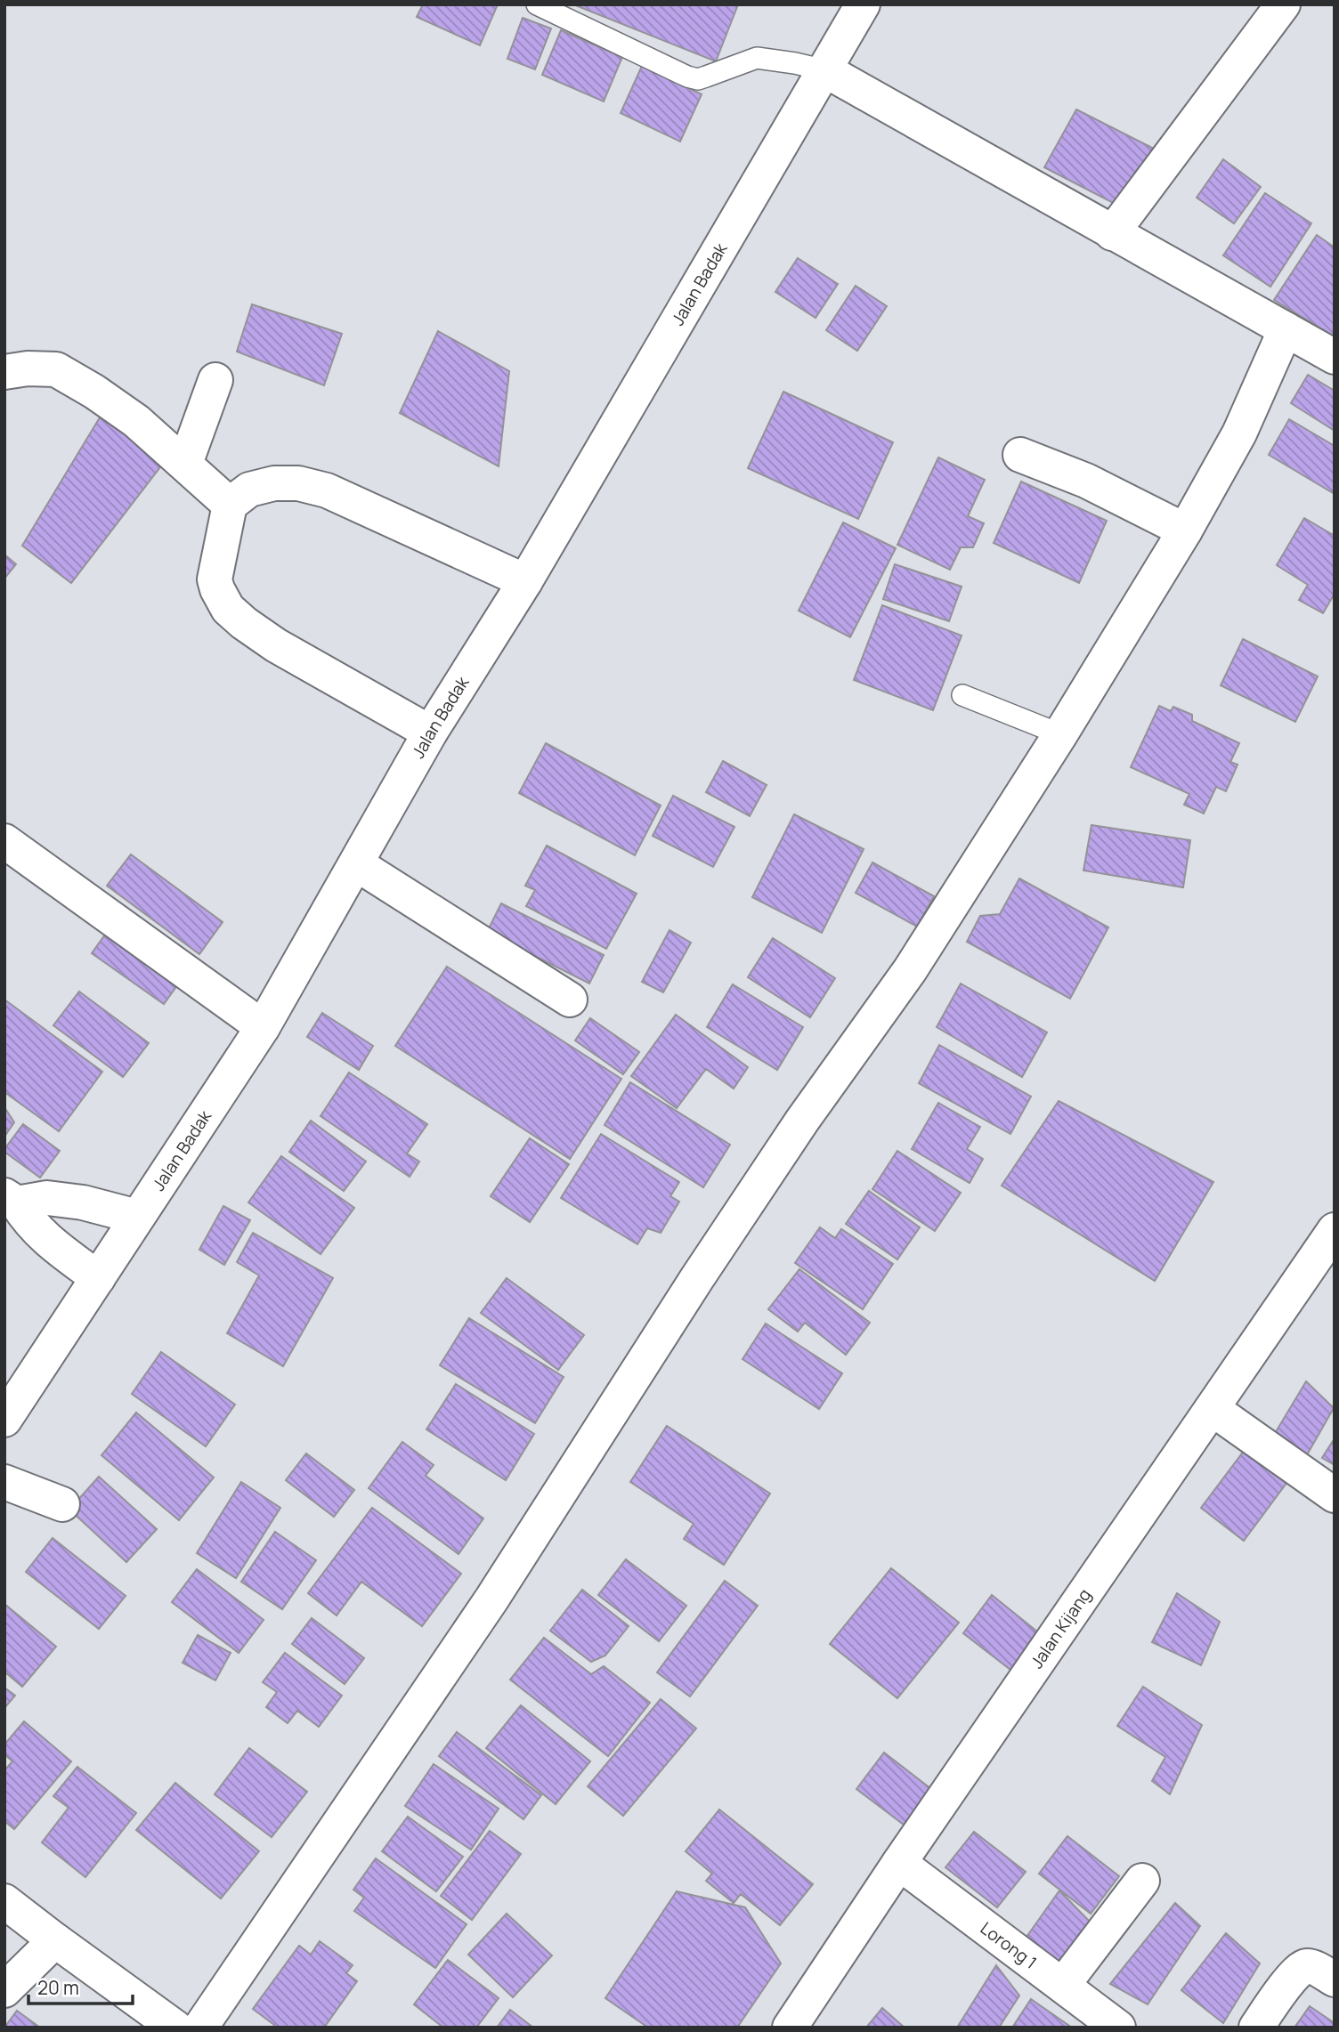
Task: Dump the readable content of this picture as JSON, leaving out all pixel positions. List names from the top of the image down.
{
  "streets": {
    "street": ["Jalan Badak", "Jalan Kijang", "Lorong 1"]
  },
  "crossings": [
    ["Jalan Kijang", "Lorong 1"]
  ],
  "scale_bar": "20 m"
}
